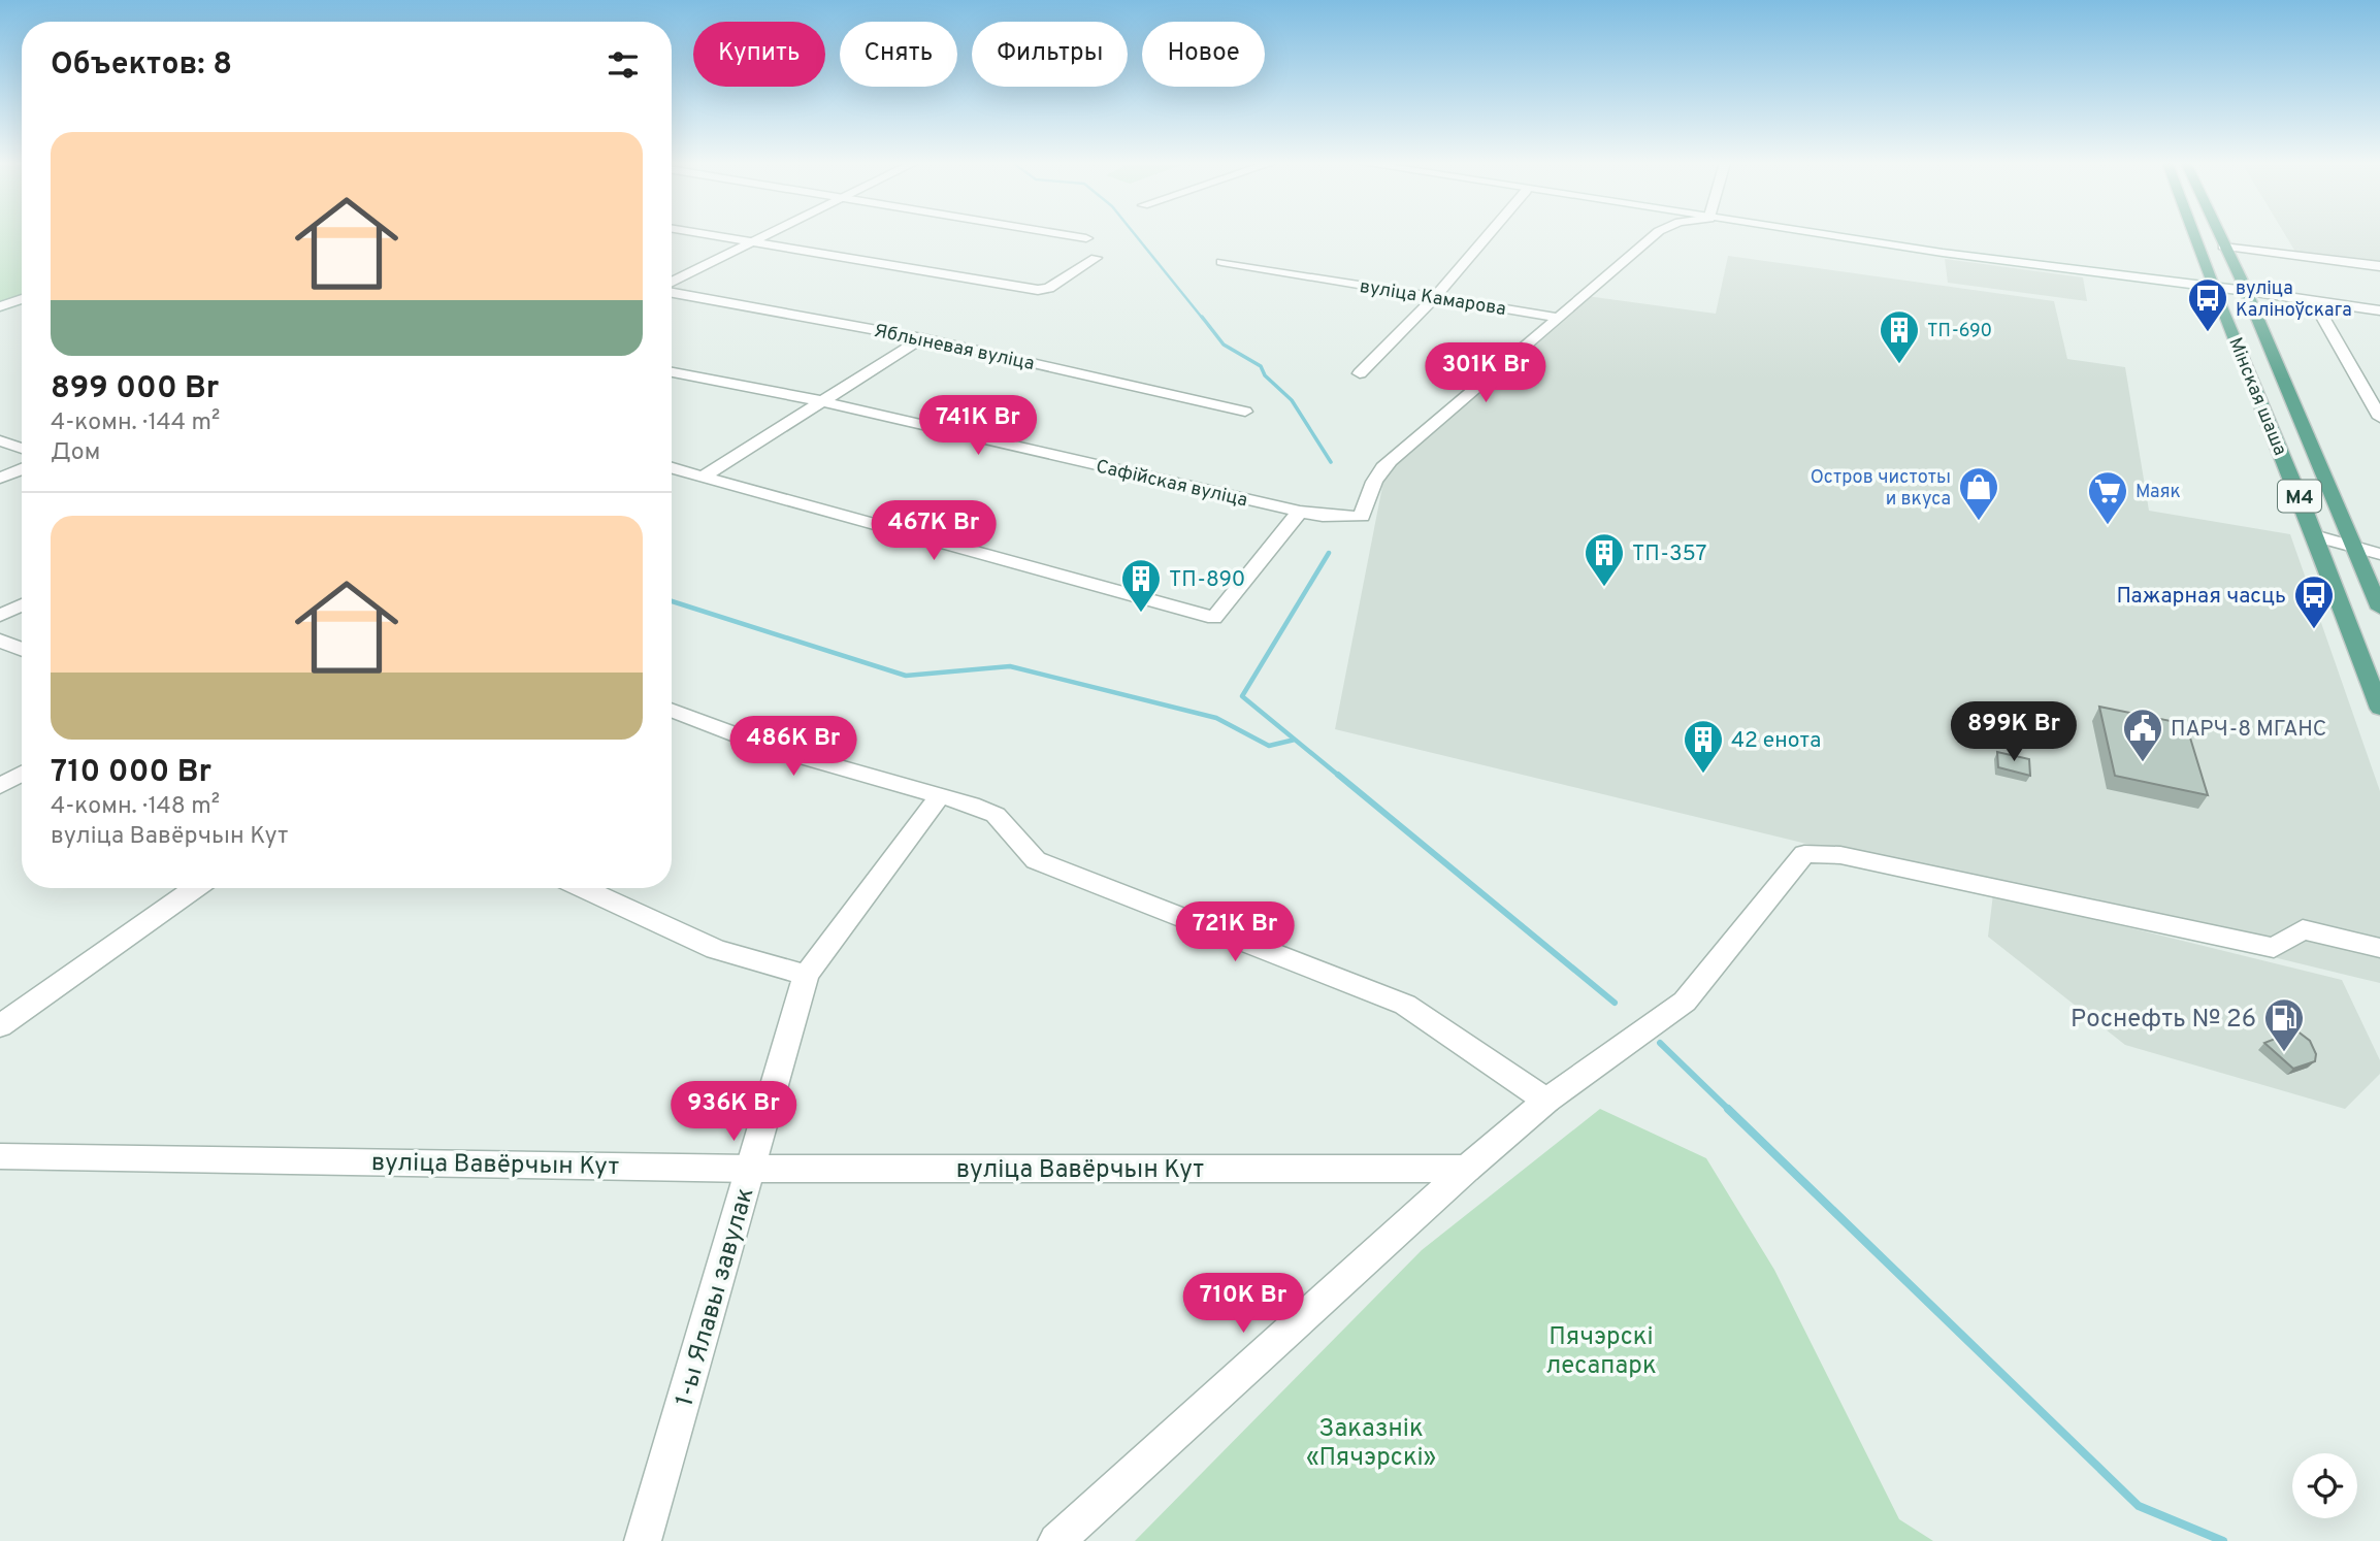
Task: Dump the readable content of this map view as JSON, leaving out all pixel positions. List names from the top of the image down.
{
  "streets": {
    "main road": ["Мінская шаша", "М4"],
    "street": [
      "вуліца Камарова",
      "Яблыневая вуліца",
      "Сафійская вуліца",
      "вуліца Вавёрчын Кут",
      "1-ы Ялавы завулак"
    ]
  },
  "crossings": [
    ["вуліца Камарова", "Сафійская вуліца"],
    ["вуліца Вавёрчын Кут", "1-ы Ялавы завулак"]
  ],
  "parks": ["Пячэрскі лесапарк", "Заказнік «Пячэрскі»"],
  "places": {
    "bus stop": ["вуліца Каліноўскага", "Пажарная часць"],
    "building": [
      "ТП-690",
      "ТП-357",
      "ТП-890",
      "42 енота"
    ],
    "shop": ["Остров чистоты и вкуса"],
    "supermarket": ["Маяк"],
    "public building": ["ПАРЧ-8 МГАНС"],
    "fuel station": ["Роснефть № 26"]
  },
  "page": {
    "chip": [
      "Купить",
      "Снять",
      "Фильтры",
      "Новое"
    ],
    "heading": "Объектов: 8",
    "list": [
      {
        "name": "899 000 Br",
        "note": "4-комн. · 144 m² · Дом"
      },
      {
        "name": "710 000 Br",
        "note": "4-комн. · 148 m² · вуліца Вавёрчын Кут"
      }
    ],
    "price": [
      "301K Br",
      "741K Br",
      "467K Br",
      "899K Br",
      "486K Br",
      "721K Br",
      "936K Br",
      "710K Br"
    ]
  }
}
